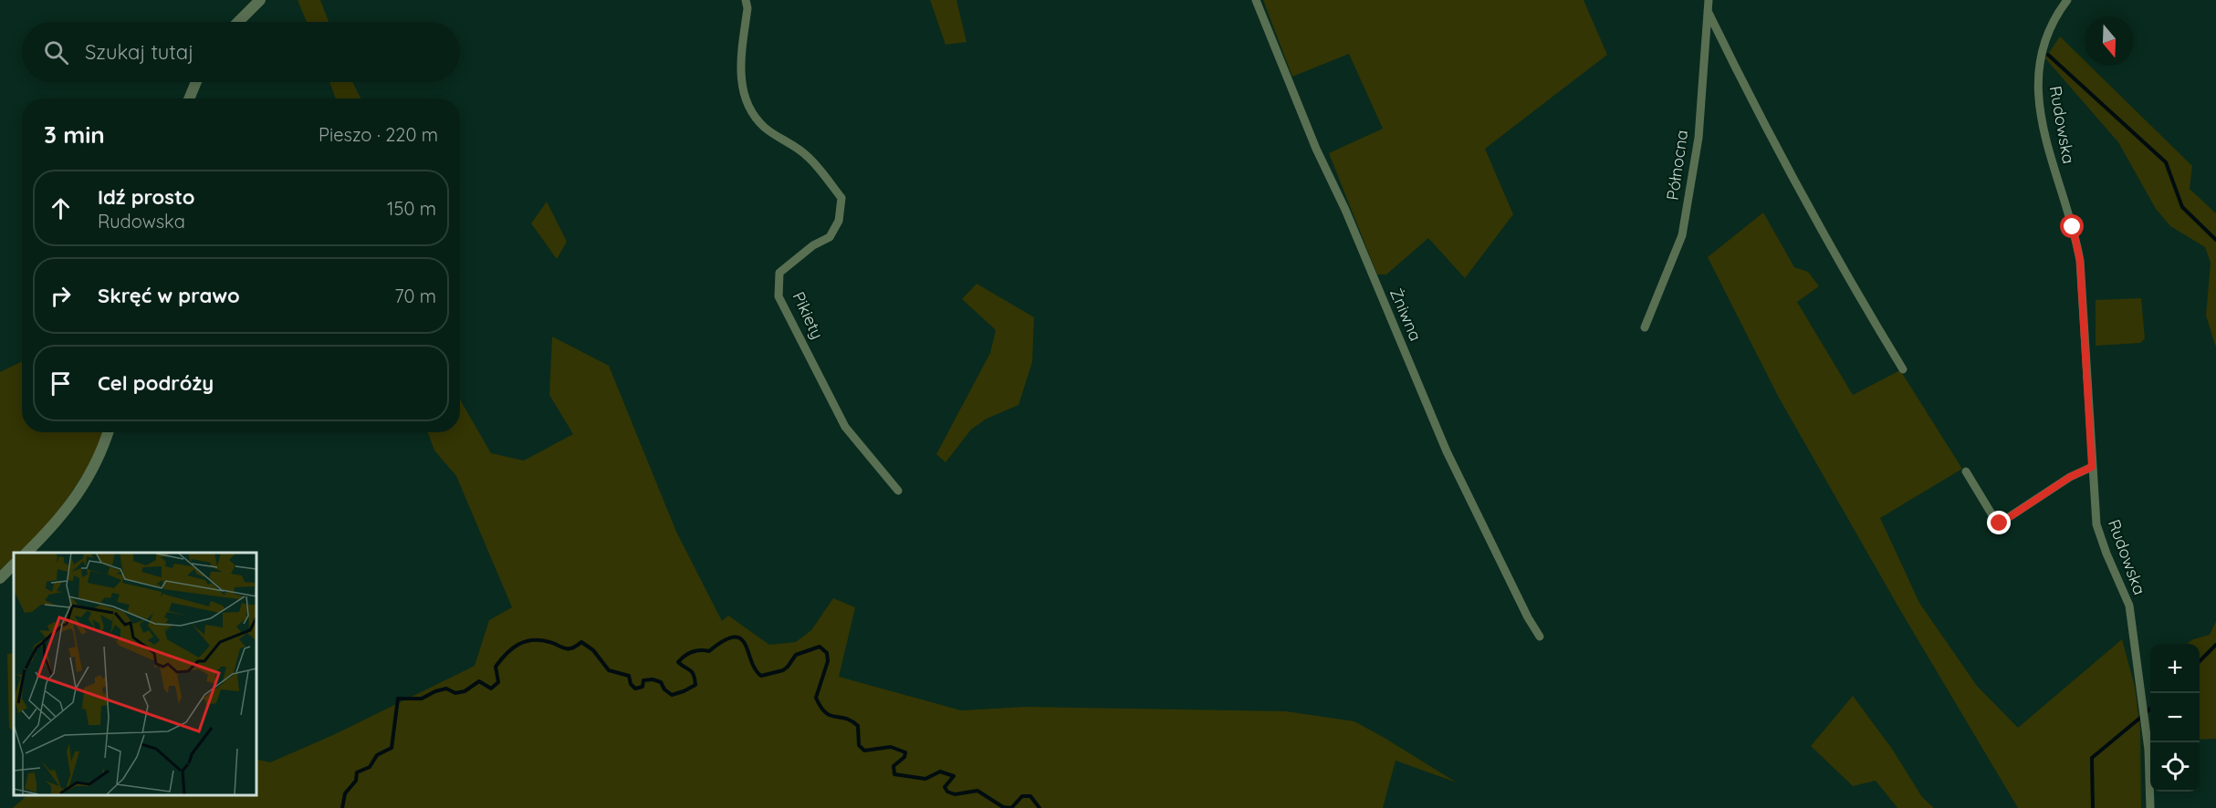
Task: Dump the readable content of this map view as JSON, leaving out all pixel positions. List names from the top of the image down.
{
  "streets": {
    "street": [
      "Rudowska",
      "Północna",
      "Żniwna",
      "Pikiety"
    ]
  },
  "north": "bottom",
  "page": {
    "search": "Szukaj tutaj",
    "heading": ["3 min", "Pieszo · 220 m"],
    "list": [
      ["Idź prosto", "Rudowska", "150 m"],
      ["Skręć w prawo", "70 m"],
      "Cel podróży"
    ],
    "map_buttons": ["+", "−"]
  }
}
